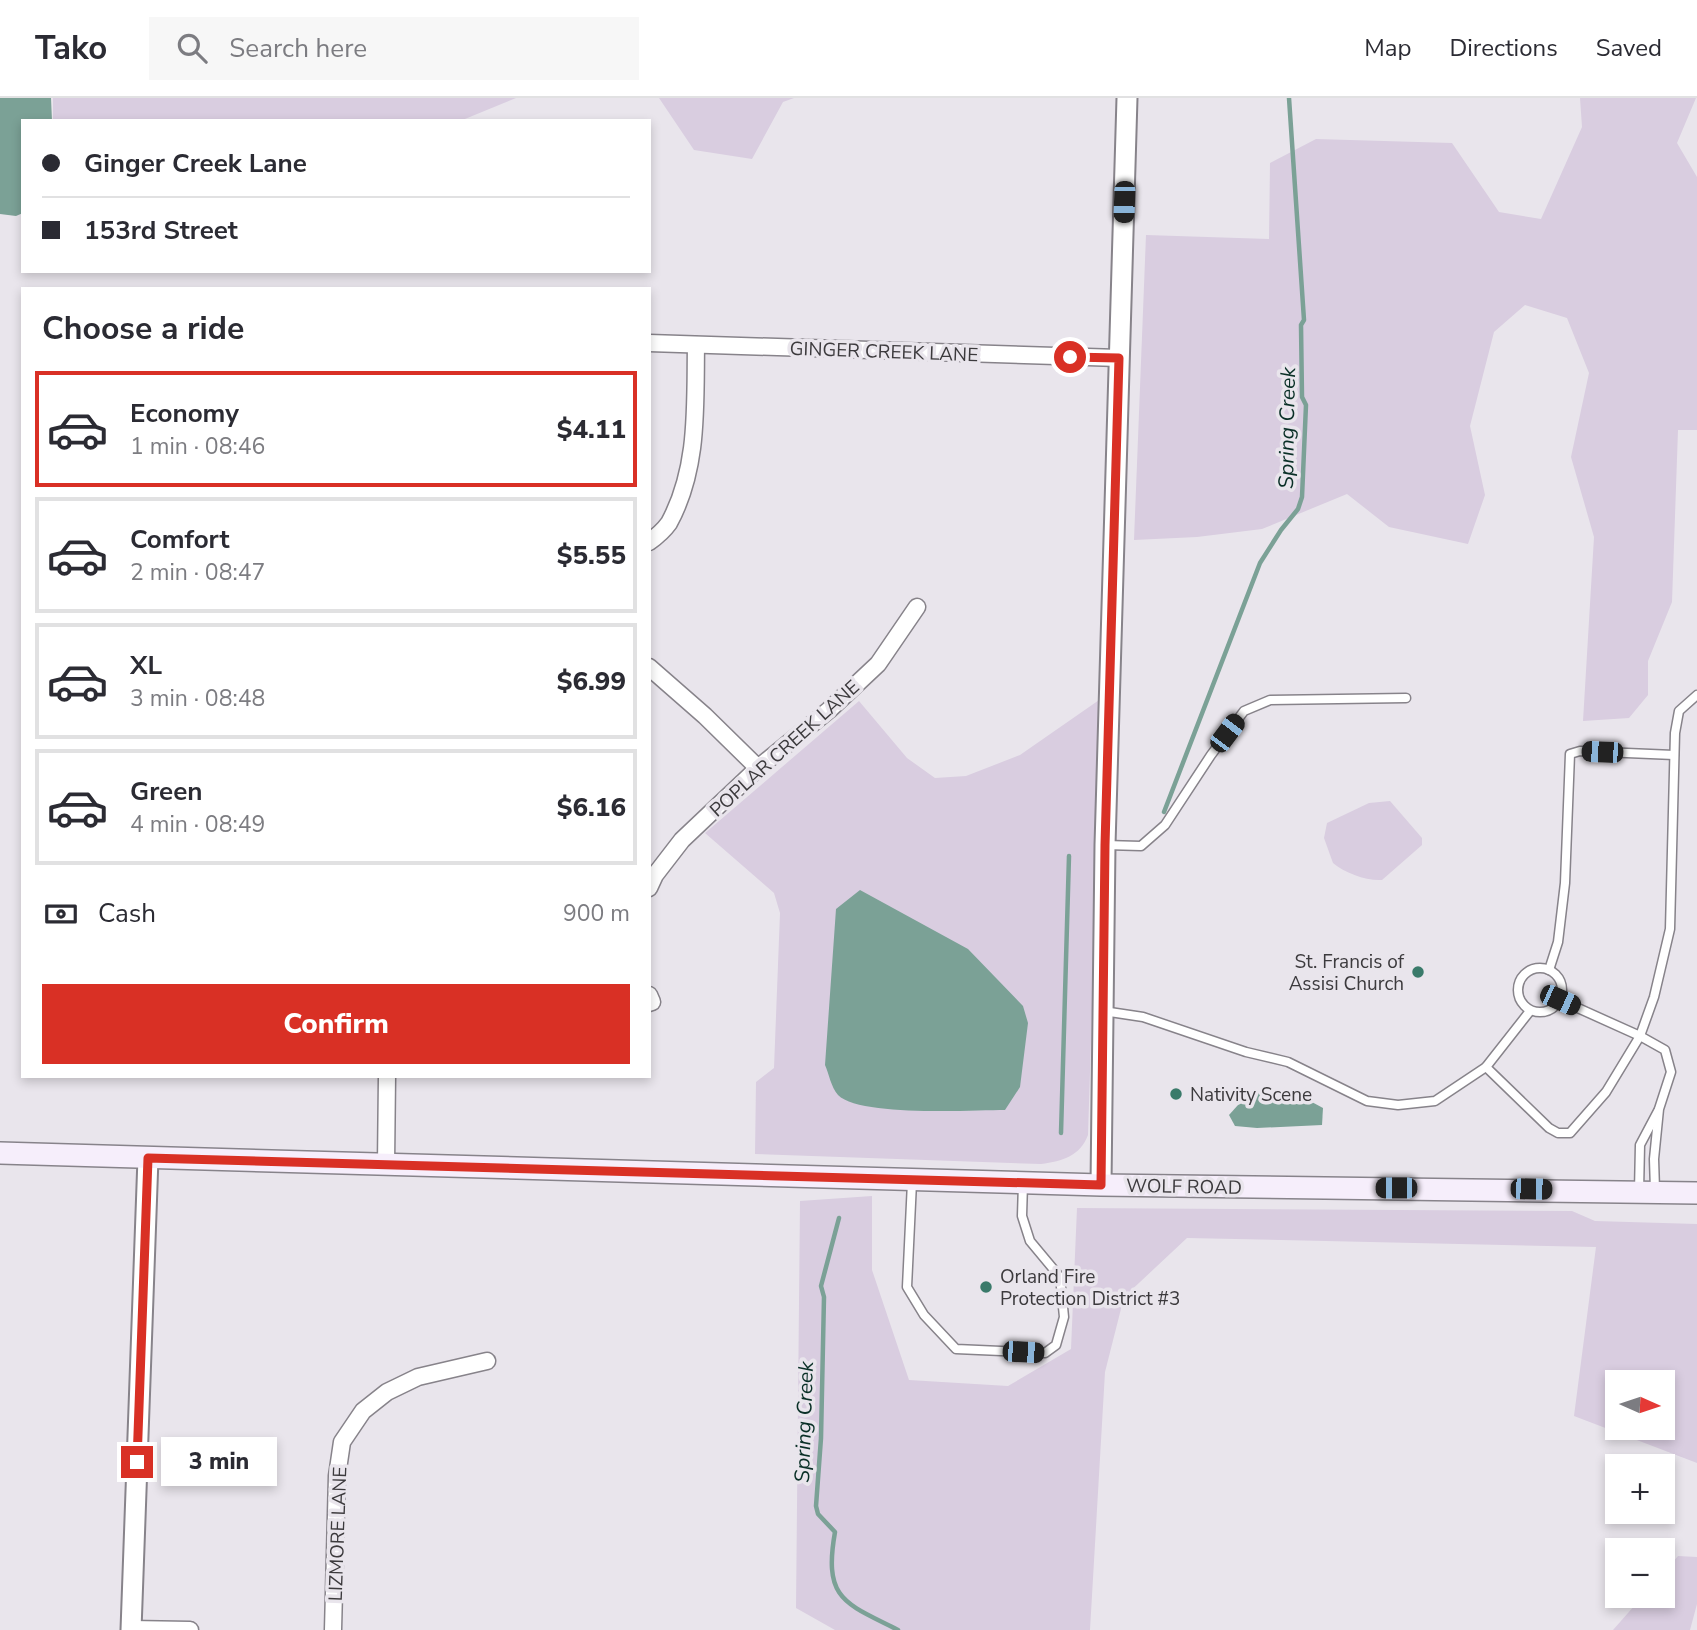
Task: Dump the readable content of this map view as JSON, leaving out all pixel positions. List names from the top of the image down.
{
  "streets": {
    "main road": ["WOLF ROAD"],
    "street": ["GINGER CREEK LANE", "POPLAR CREEK LANE", "LIZMORE LANE"]
  },
  "water": ["Spring Creek"],
  "places": ["St. Francis of Assisi Church", "Nativity Scene", "Orland Fire Protection District #3"],
  "north": "right",
  "page": {
    "header": "Tako",
    "search": "Search here",
    "nav": ["Map", "Directions", "Saved"],
    "banner": ["Ginger Creek Lane", "153rd Street"],
    "heading": "Choose a ride",
    "list": [
      {
        "name": "Economy",
        "note": "1 min · 08:46",
        "value": "$4.11"
      },
      {
        "name": "Comfort",
        "note": "2 min · 08:47",
        "value": "$5.55"
      },
      {
        "name": "XL",
        "note": "3 min · 08:48",
        "value": "$6.99"
      },
      {
        "name": "Green",
        "note": "4 min · 08:49",
        "value": "$6.16"
      }
    ],
    "pay": ["Cash", "900 m"],
    "buttons": "Confirm",
    "map_buttons": ["+", "−"],
    "bubble": "3 min"
  }
}
